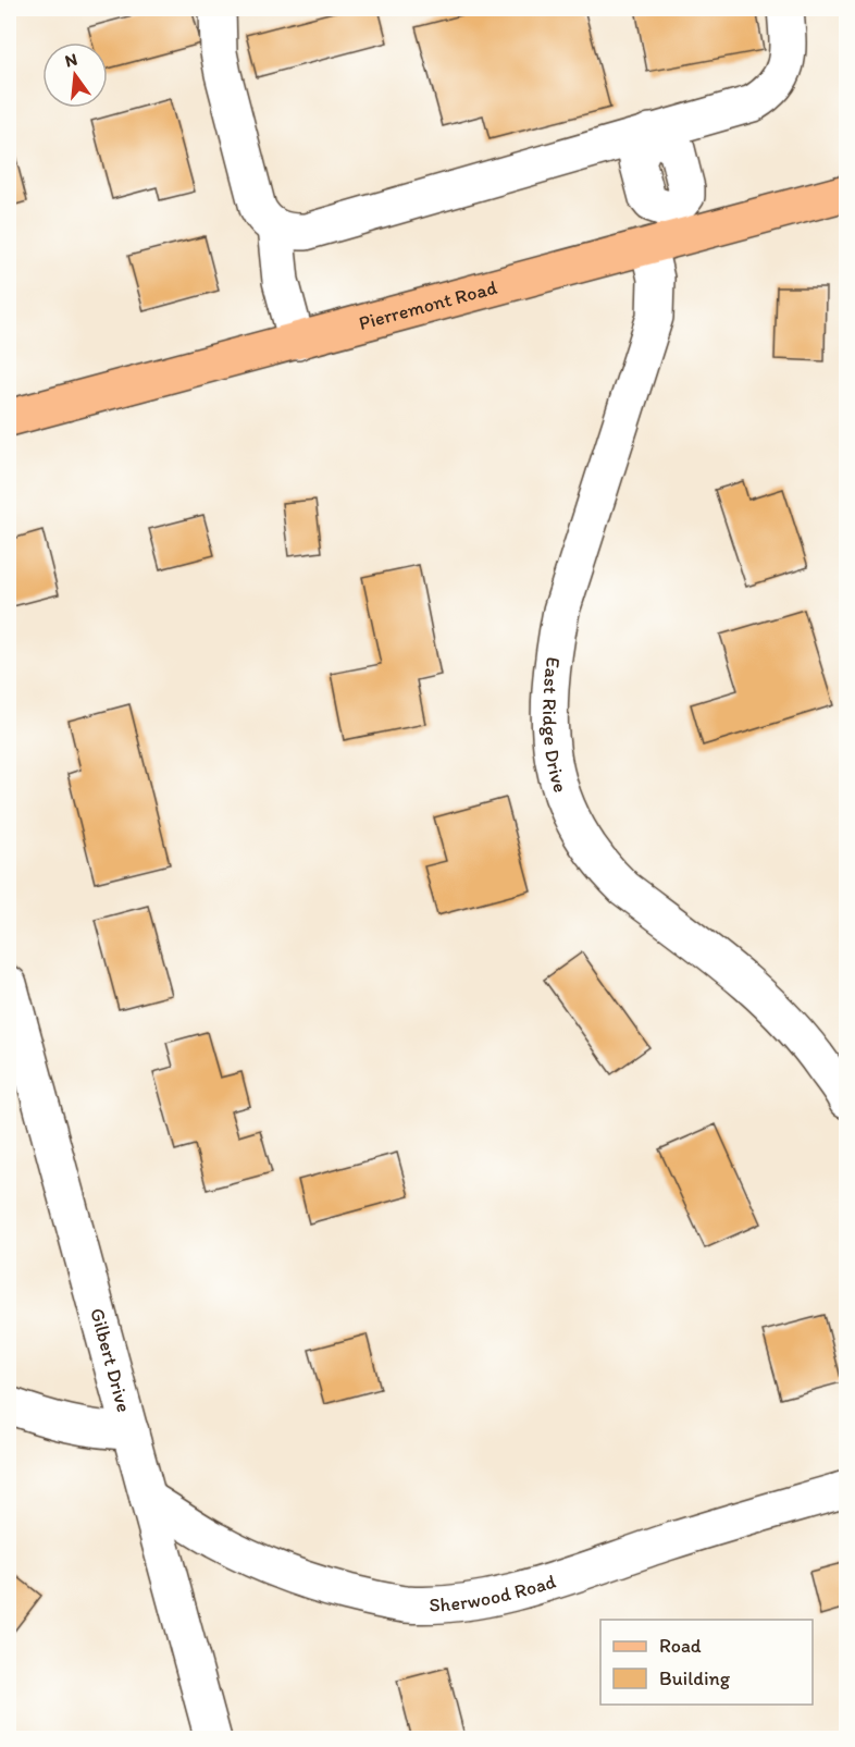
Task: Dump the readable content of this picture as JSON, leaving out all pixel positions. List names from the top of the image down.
{
  "streets": {
    "main road": ["Pierremont Road"],
    "street": ["East Ridge Drive", "Gilbert Drive", "Sherwood Road"]
  },
  "crossings": [
    ["Pierremont Road", "East Ridge Drive"],
    ["Gilbert Drive", "Sherwood Road"]
  ],
  "legend": ["Road", "Building"],
  "north": "top"
}
